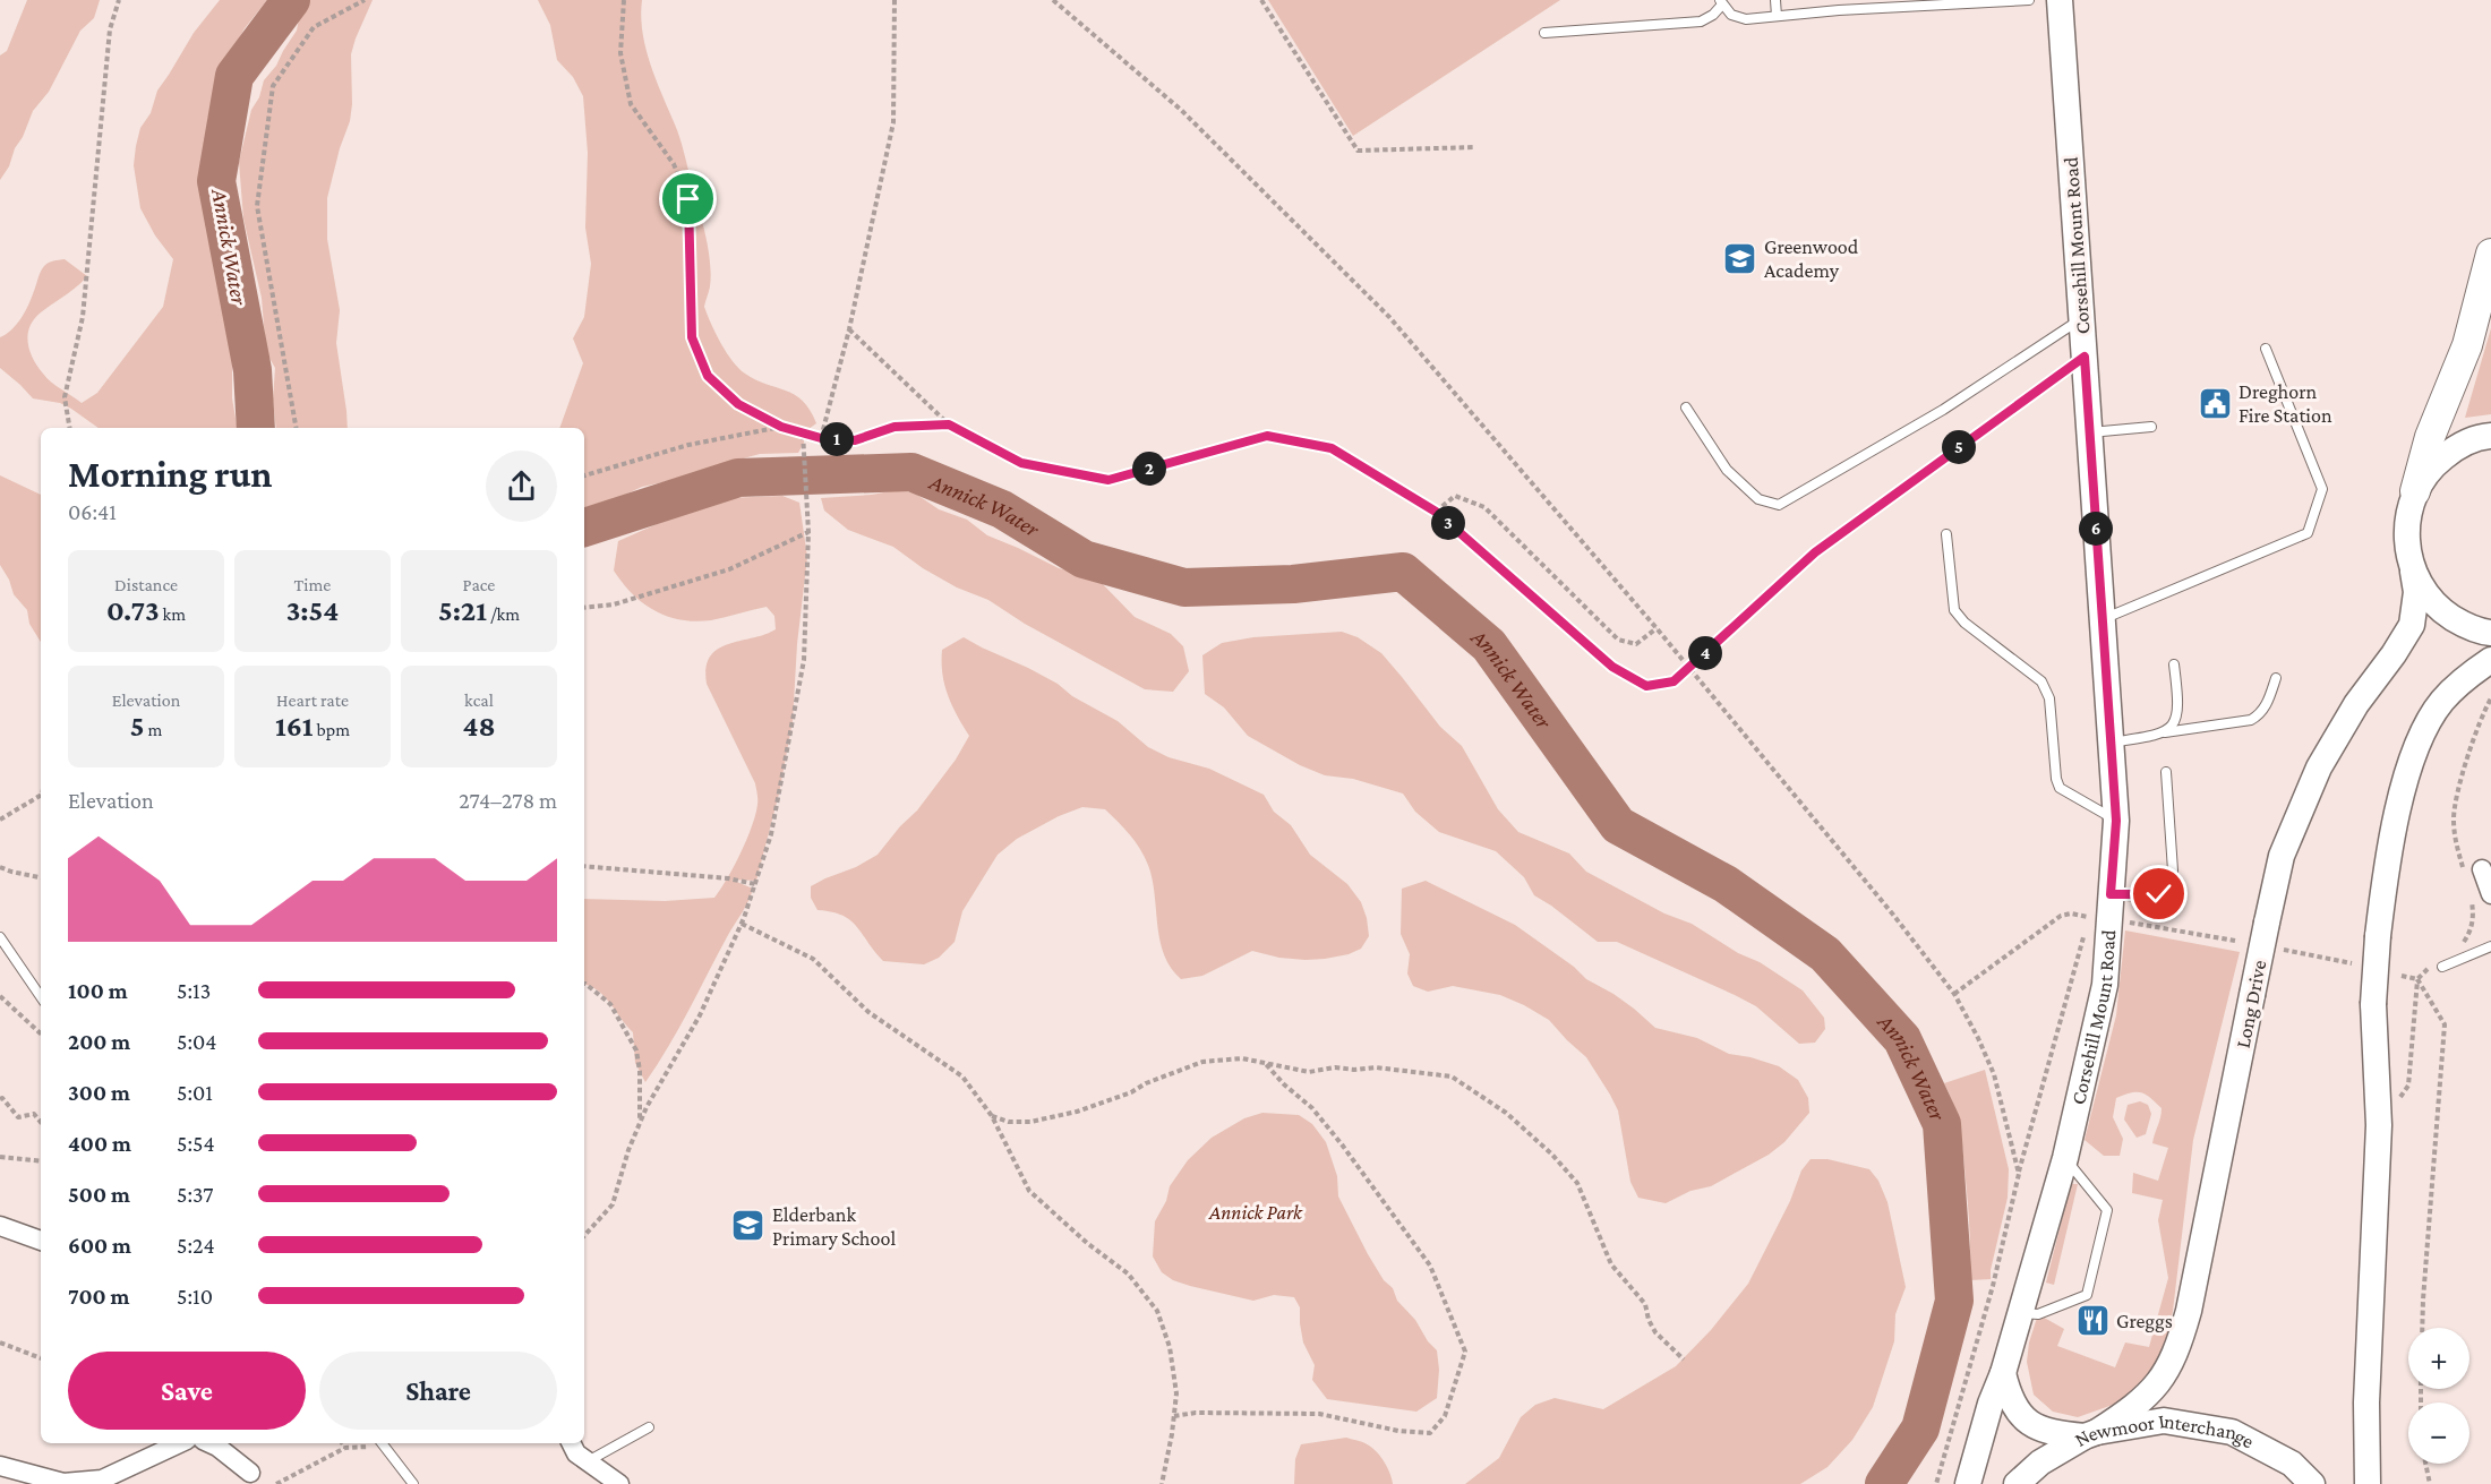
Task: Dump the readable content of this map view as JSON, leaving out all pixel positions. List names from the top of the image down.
{
  "streets": {
    "main road": ["Corsehill Mount Road", "Long Drive", "Newmoor Interchange"]
  },
  "crossings": [
    ["Long Drive", "Newmoor Interchange"]
  ],
  "water": ["Annick Water"],
  "parks": ["Annick Park"],
  "places": {
    "school or university": ["Greenwood Academy", "Elderbank Primary School"],
    "public building": ["Dreghorn Fire Station"],
    "restaurant": ["Greggs"]
  },
  "page": {
    "pins": [
      "1",
      "5",
      "2",
      "3",
      "6",
      "4"
    ],
    "heading": ["Morning run", "06:41"],
    "stats": [
      ["Distance", "0.73 km"],
      ["Time", "3:54"],
      ["Pace", "5:21 /km"],
      ["Elevation", "5 m"],
      ["Heart rate", "161 bpm"],
      ["kcal", "48"]
    ],
    "chart": ["Elevation", "274–278 m"],
    "list": [
      {
        "name": "100 m",
        "note": "5:13"
      },
      {
        "name": "200 m",
        "note": "5:04"
      },
      {
        "name": "300 m",
        "note": "5:01"
      },
      {
        "name": "400 m",
        "note": "5:54"
      },
      {
        "name": "500 m",
        "note": "5:37"
      },
      {
        "name": "600 m",
        "note": "5:24"
      },
      {
        "name": "700 m",
        "note": "5:10"
      }
    ],
    "map_buttons": ["+", "−"],
    "buttons": ["Save", "Share"]
  }
}
